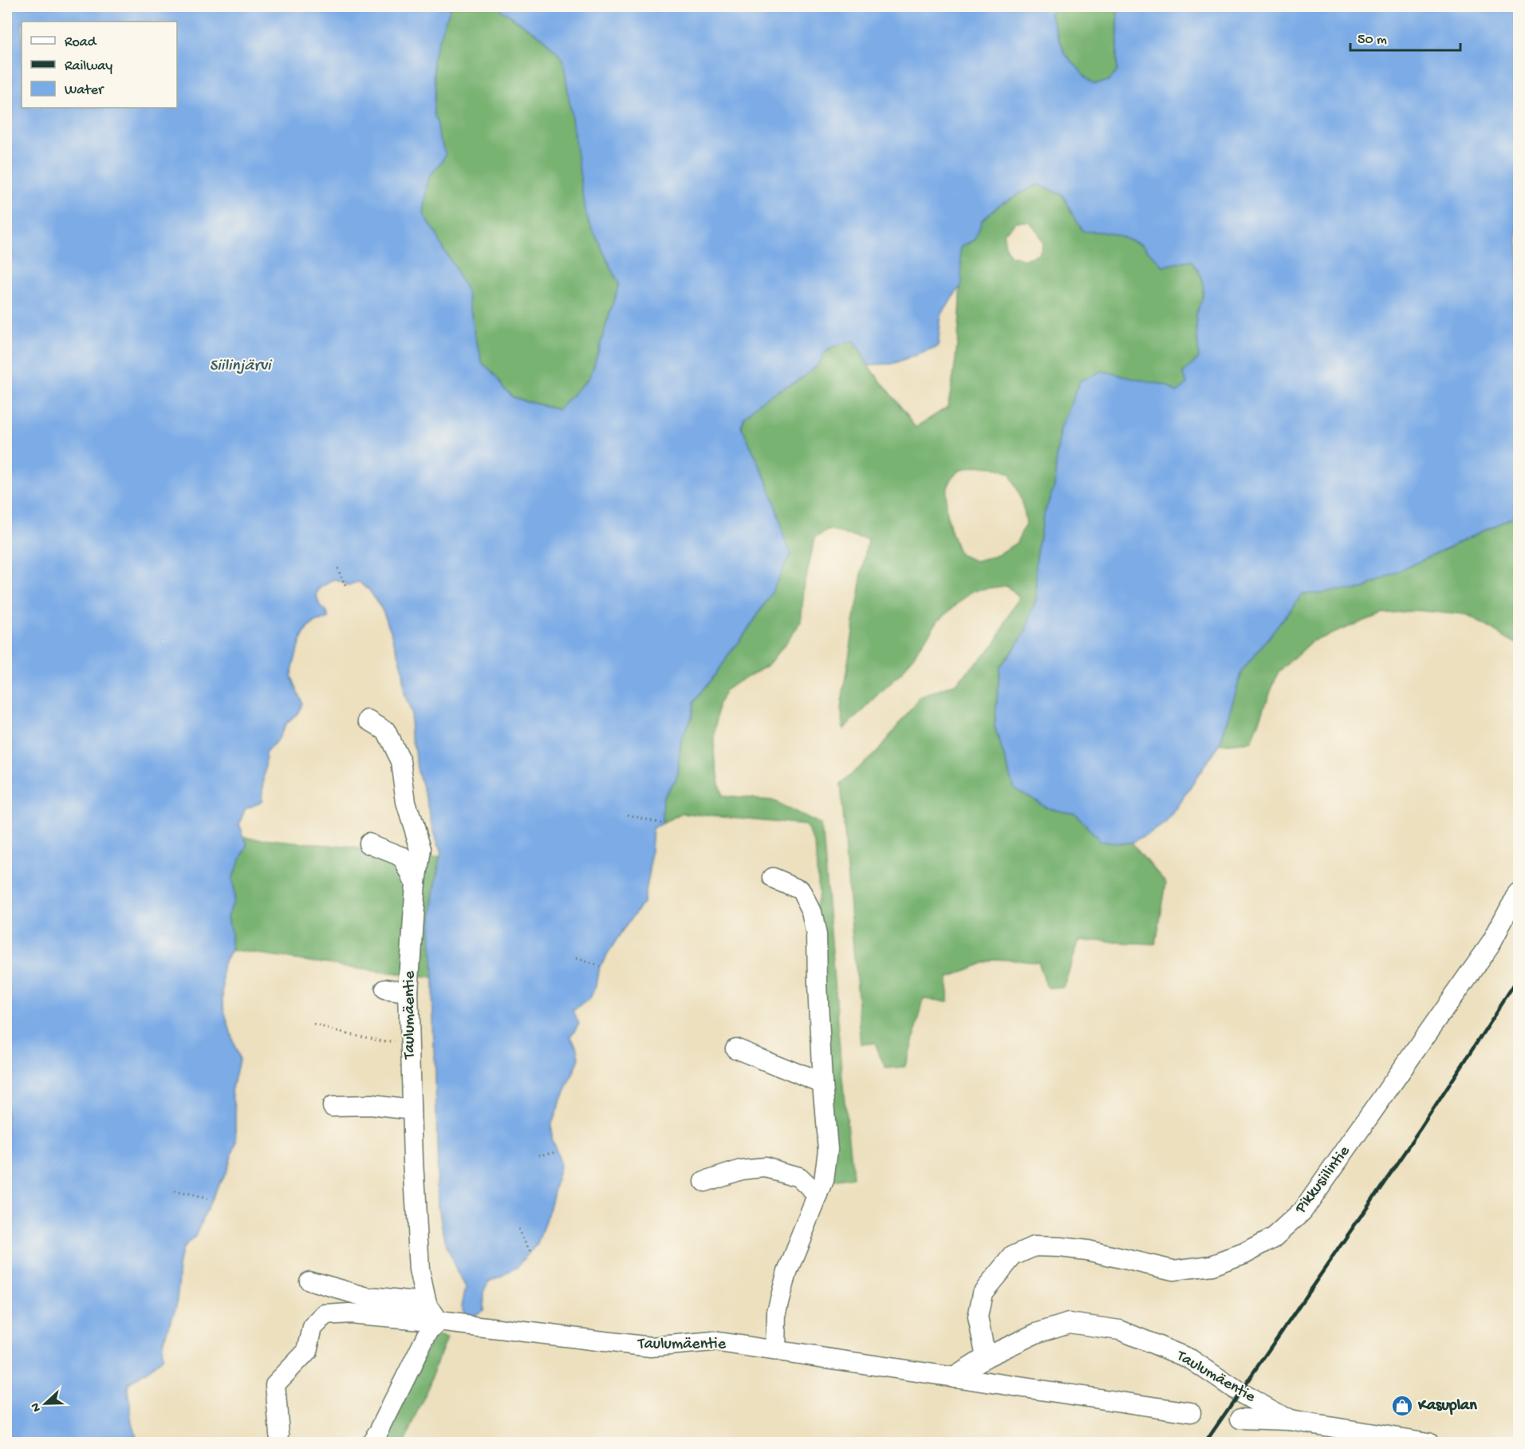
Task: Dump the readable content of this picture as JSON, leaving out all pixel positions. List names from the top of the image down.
{
  "streets": {
    "street": ["Taulumäentie", "Pikkusiilintie"]
  },
  "crossings": [
    ["Taulumäentie", "Pikkusiilintie"]
  ],
  "water": ["Siilinjärvi"],
  "places": {
    "shop": ["Kasuplan"]
  },
  "legend": ["Road", "Railway", "Water"],
  "scale_bar": "50 m",
  "north": "left"
}
